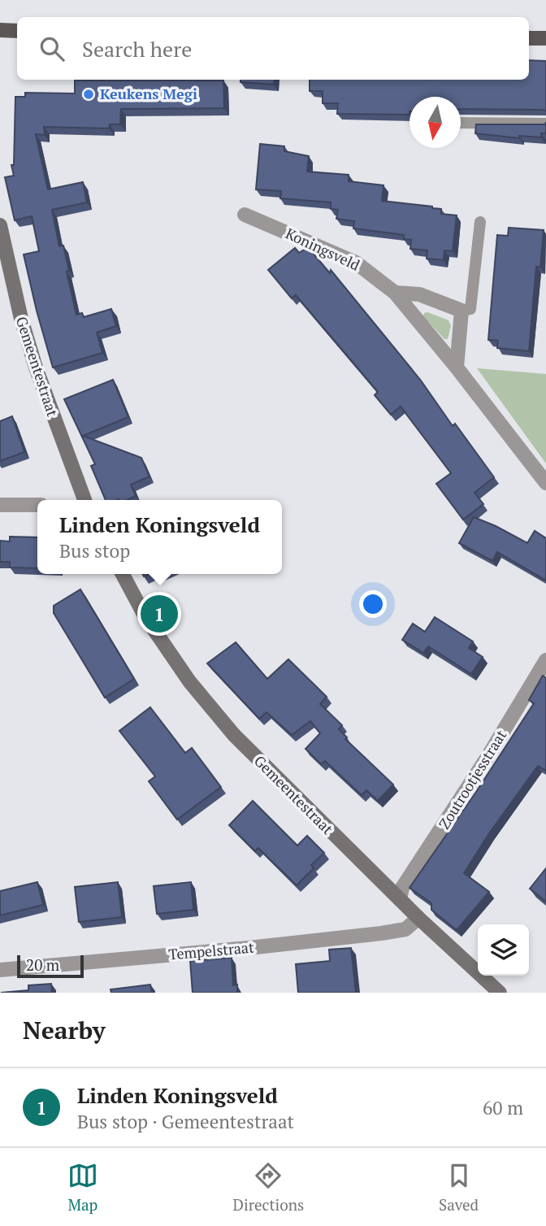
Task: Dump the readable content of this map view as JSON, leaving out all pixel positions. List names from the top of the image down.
{
  "streets": {
    "street": [
      "Koningsveld",
      "Gemeentestraat",
      "Zoutrootjesstraat",
      "Tempelstraat"
    ]
  },
  "crossings": [
    ["Gemeentestraat", "Zoutrootjesstraat"],
    ["Gemeentestraat", "Tempelstraat"]
  ],
  "places": ["Keukens Megi"],
  "scale_bar": "20 m",
  "north": "bottom",
  "page": {
    "search": "Search here",
    "popup": ["Linden Koningsveld", "Bus stop"],
    "pins": "1",
    "scale": "20 m",
    "heading": "Nearby",
    "list": [
      {
        "mark": "1",
        "name": "Linden Koningsveld",
        "note": "Bus stop · Gemeentestraat",
        "value": "60 m"
      }
    ],
    "nav": ["Map", "Directions", "Saved"]
  }
}
